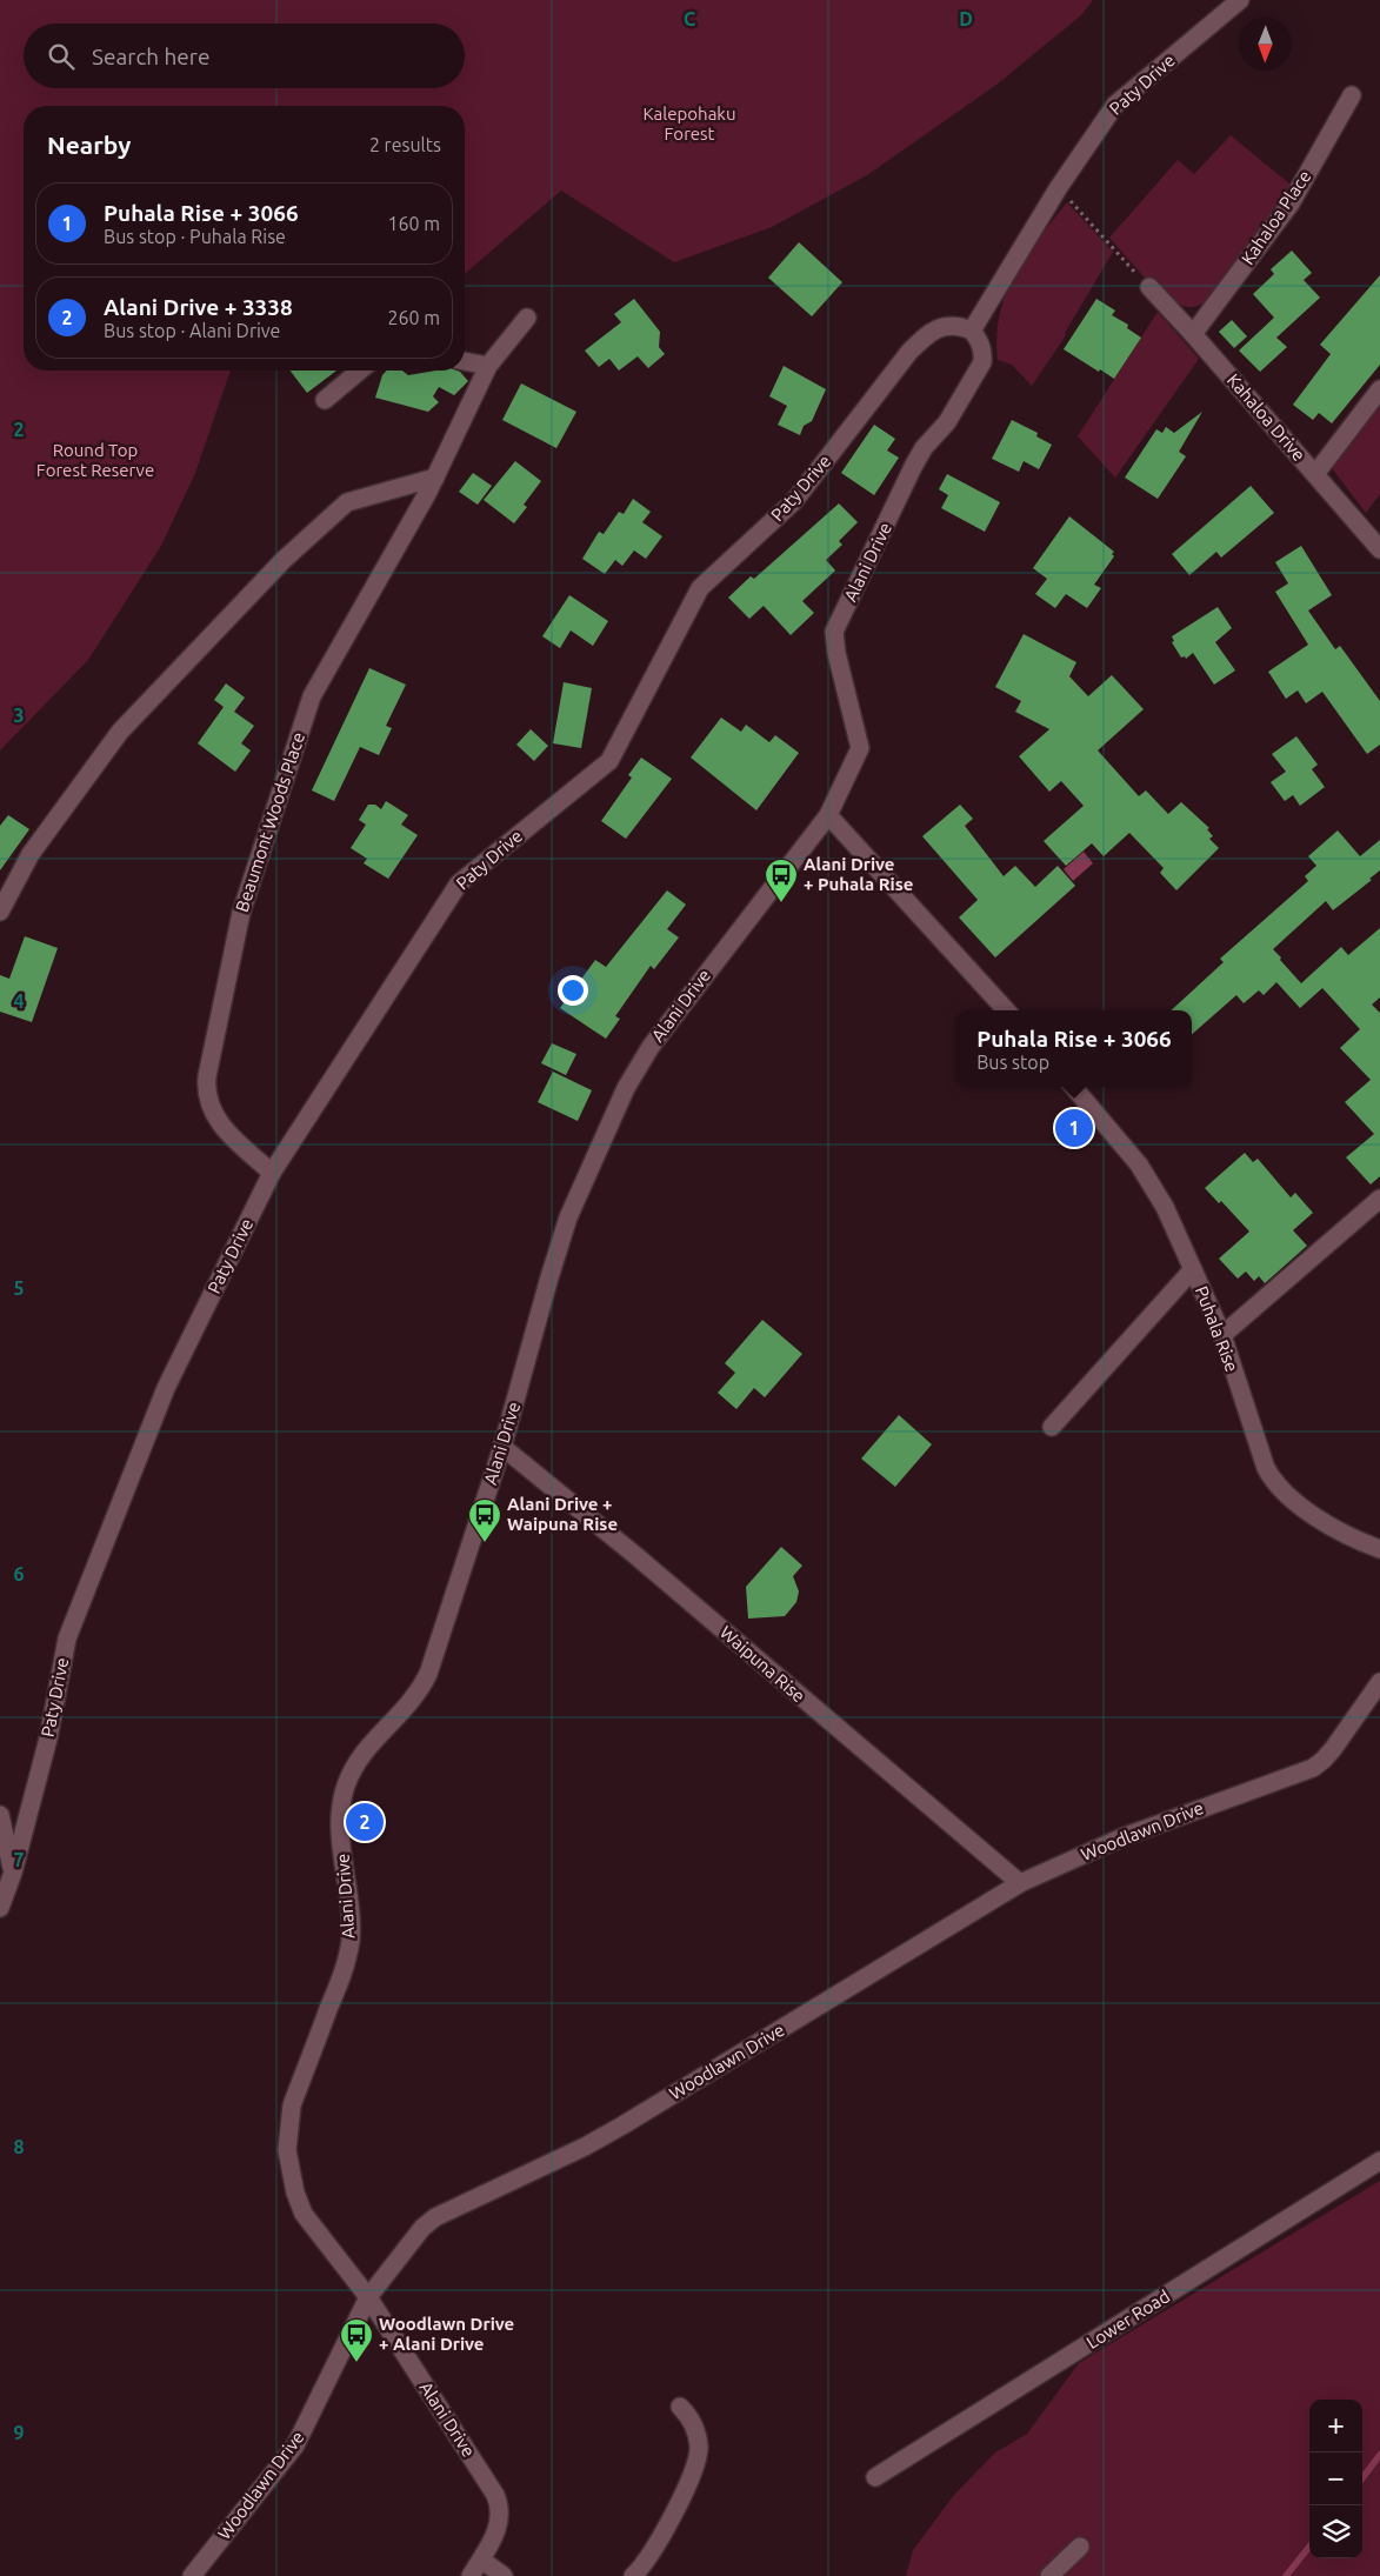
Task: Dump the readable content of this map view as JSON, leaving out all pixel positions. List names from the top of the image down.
{
  "streets": {
    "street": [
      "Paty Drive",
      "Kahaloa Place",
      "Kahaloa Drive",
      "Alani Drive",
      "Beaumont Woods Place",
      "Puhala Rise",
      "Waipuna Rise",
      "Woodlawn Drive",
      "Lower Road"
    ]
  },
  "crossings": [
    ["Paty Drive", "Alani Drive"],
    ["Paty Drive", "Beaumont Woods Place"],
    ["Kahaloa Place", "Kahaloa Drive"],
    ["Alani Drive", "Waipuna Rise"],
    ["Alani Drive", "Woodlawn Drive"],
    ["Waipuna Rise", "Woodlawn Drive"]
  ],
  "parks": ["Kalepohaku Forest", "Round Top Forest Reserve"],
  "places": {
    "bus stop": ["Alani Drive + Puhala Rise", "Alani Drive + Waipuna Rise", "Woodlawn Drive + Alani Drive"]
  },
  "north": "bottom",
  "page": {
    "search": "Search here",
    "heading": ["Nearby", "2 results"],
    "list": [
      {
        "mark": "1",
        "name": "Puhala Rise + 3066",
        "note": "Bus stop · Puhala Rise",
        "value": "160 m"
      },
      {
        "mark": "2",
        "name": "Alani Drive + 3338",
        "note": "Bus stop · Alani Drive",
        "value": "260 m"
      }
    ],
    "popup": ["Puhala Rise + 3066", "Bus stop"],
    "pins": ["1", "2"],
    "map_buttons": ["+", "−"]
  },
  "grid": {
    "columns": ["C", "D"],
    "rows": [
      "2",
      "3",
      "4",
      "5",
      "6",
      "7",
      "8",
      "9"
    ]
  }
}
